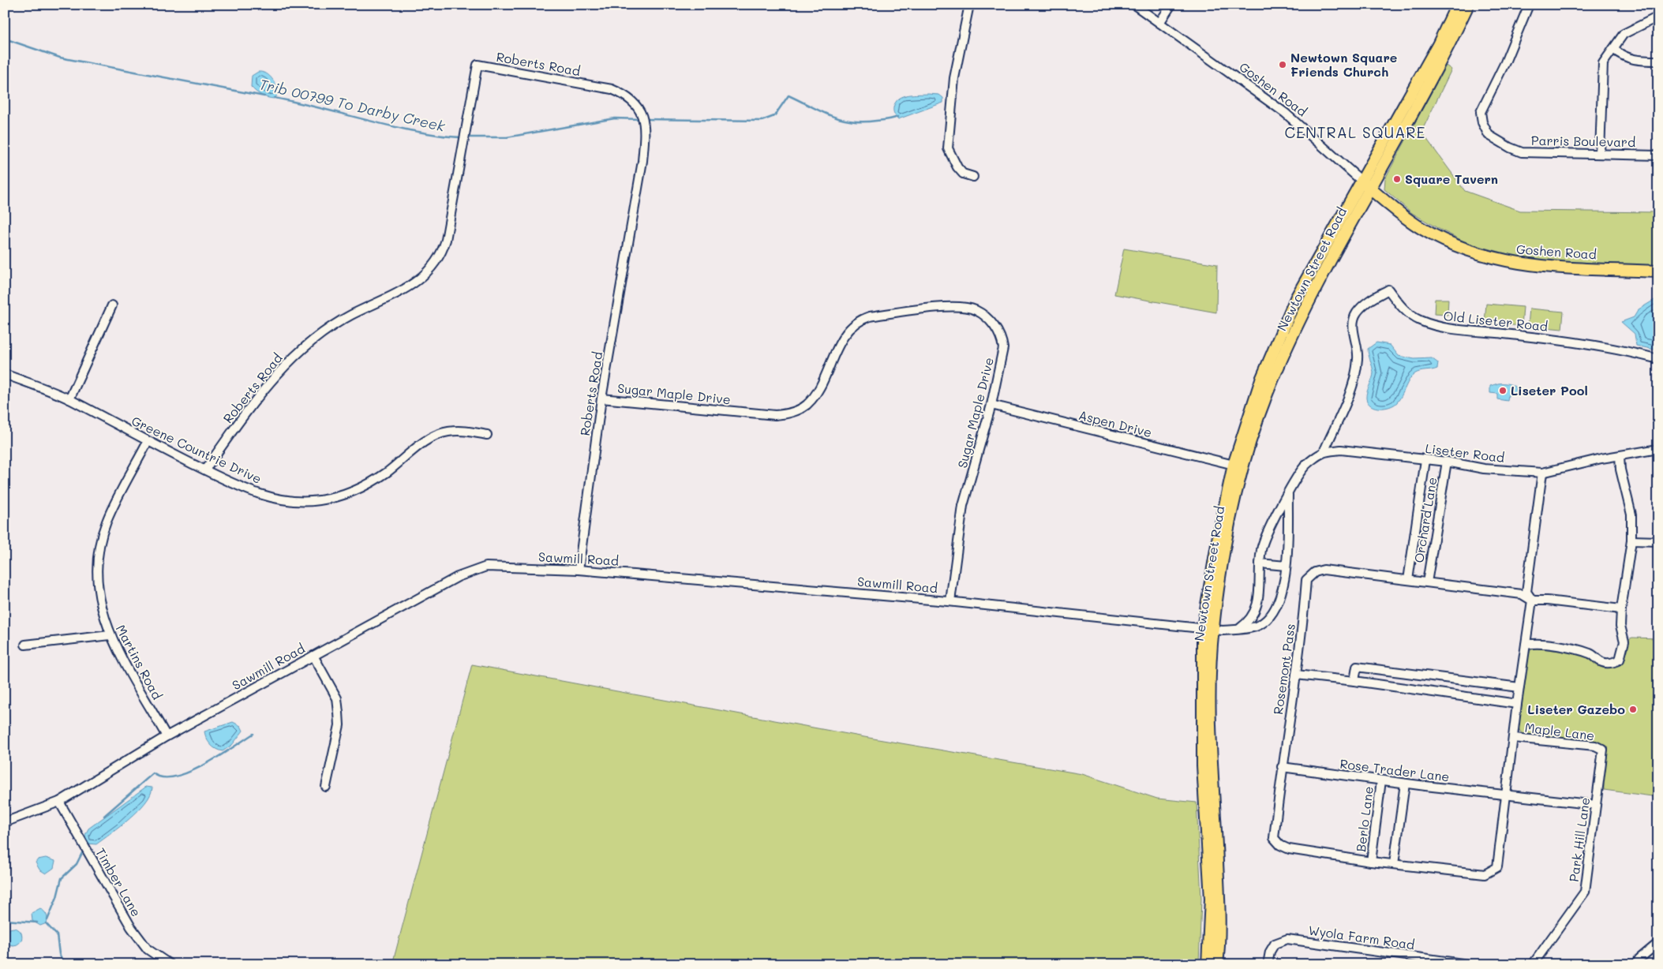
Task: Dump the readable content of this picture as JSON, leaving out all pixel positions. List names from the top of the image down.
{
  "streets": {
    "main road": ["Goshen Road", "Newtown Street Road"],
    "street": [
      "Roberts Road",
      "Parris Boulevard",
      "Old Liseter Road",
      "Sugar Maple Drive",
      "Aspen Drive",
      "Greene Countrie Drive",
      "Liseter Road",
      "Orchard Lane",
      "Sawmill Road",
      "Martins Road",
      "Rosemont Pass",
      "Maple Lane",
      "Rose Trader Lane",
      "Berlo Lane",
      "Park Hill Lane",
      "Timber Lane",
      "Wyola Farm Road"
    ]
  },
  "crossings": [
    ["Roberts Road", "Sugar Maple Drive"],
    ["Roberts Road", "Greene Countrie Drive"],
    ["Roberts Road", "Sawmill Road"],
    ["Goshen Road", "Newtown Street Road"],
    ["Newtown Street Road", "Aspen Drive"],
    ["Newtown Street Road", "Sawmill Road"],
    ["Old Liseter Road", "Liseter Road"],
    ["Sugar Maple Drive", "Aspen Drive"],
    ["Sugar Maple Drive", "Sawmill Road"],
    ["Greene Countrie Drive", "Martins Road"],
    ["Liseter Road", "Orchard Lane"],
    ["Orchard Lane", "Rosemont Pass"],
    ["Sawmill Road", "Martins Road"],
    ["Sawmill Road", "Timber Lane"],
    ["Rosemont Pass", "Rose Trader Lane"],
    ["Rosemont Pass", "Berlo Lane"],
    ["Maple Lane", "Park Hill Lane"],
    ["Rose Trader Lane", "Berlo Lane"],
    ["Rose Trader Lane", "Park Hill Lane"]
  ],
  "districts": ["CENTRAL SQUARE"],
  "water": ["Trib 00799 To Darby Creek"],
  "places": [
    "Newtown Square Friends Church",
    "Square Tavern",
    "Liseter Pool",
    "Liseter Gazebo"
  ]
}
